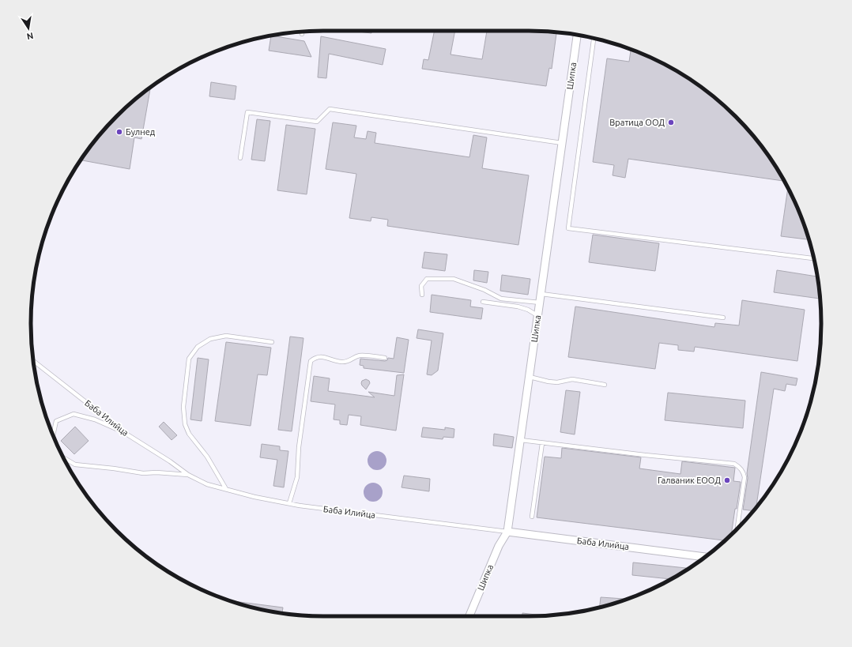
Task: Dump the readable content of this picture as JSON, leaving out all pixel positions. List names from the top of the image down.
{
  "streets": {
    "street": ["Шипка", "Баба Илийца"]
  },
  "crossings": [
    ["Шипка", "Баба Илийца"]
  ],
  "places": ["Вратица ООД", "Булнед", "Галваник ЕООД"],
  "north": "bottom"
}
